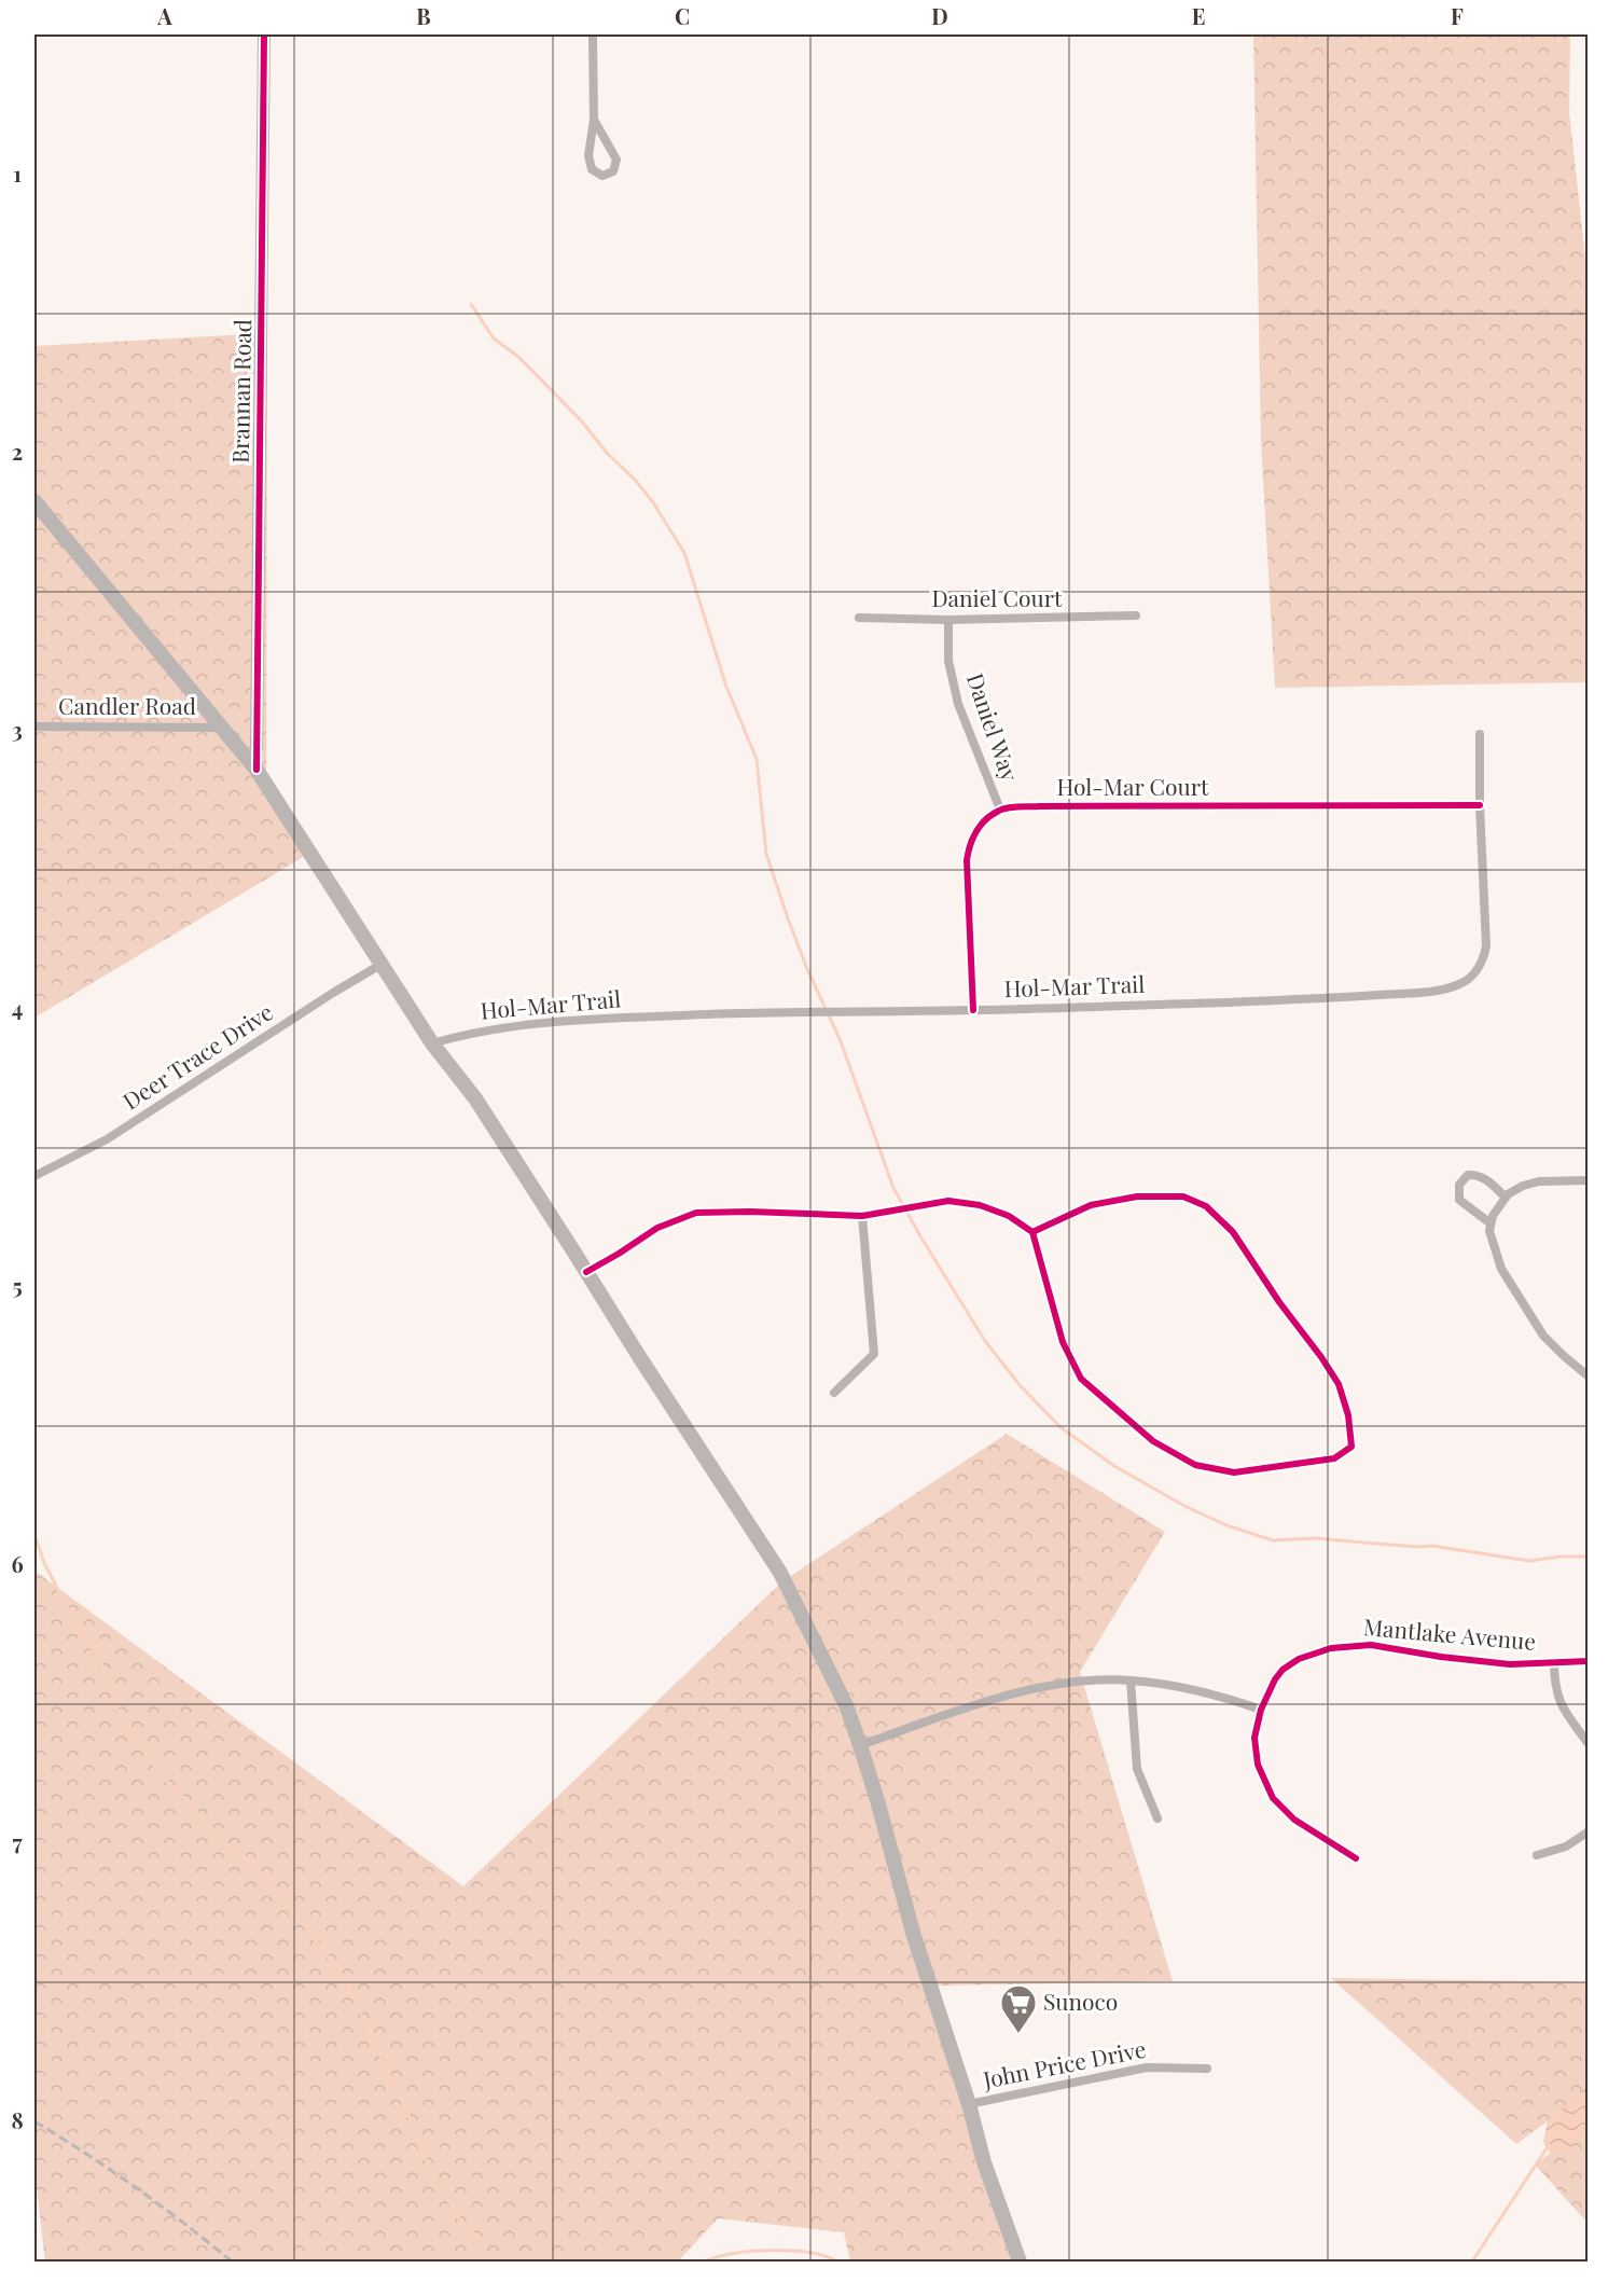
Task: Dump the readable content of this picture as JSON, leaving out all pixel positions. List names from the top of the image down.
{
  "streets": {
    "street": [
      "Brannan Road",
      "Daniel Court",
      "Candler Road",
      "Daniel Way",
      "Hol-Mar Court",
      "Hol-Mar Trail",
      "Deer Trace Drive",
      "Mantlake Avenue",
      "John Price Drive"
    ]
  },
  "crossings": [
    ["Daniel Court", "Daniel Way"],
    ["Daniel Way", "Hol-Mar Court"],
    ["Hol-Mar Court", "Hol-Mar Trail"]
  ],
  "places": {
    "supermarket": ["Sunoco"]
  },
  "grid": {
    "columns": [
      "A",
      "B",
      "C",
      "D",
      "E",
      "F"
    ],
    "rows": [
      "1",
      "2",
      "3",
      "4",
      "5",
      "6",
      "7",
      "8"
    ]
  }
}
